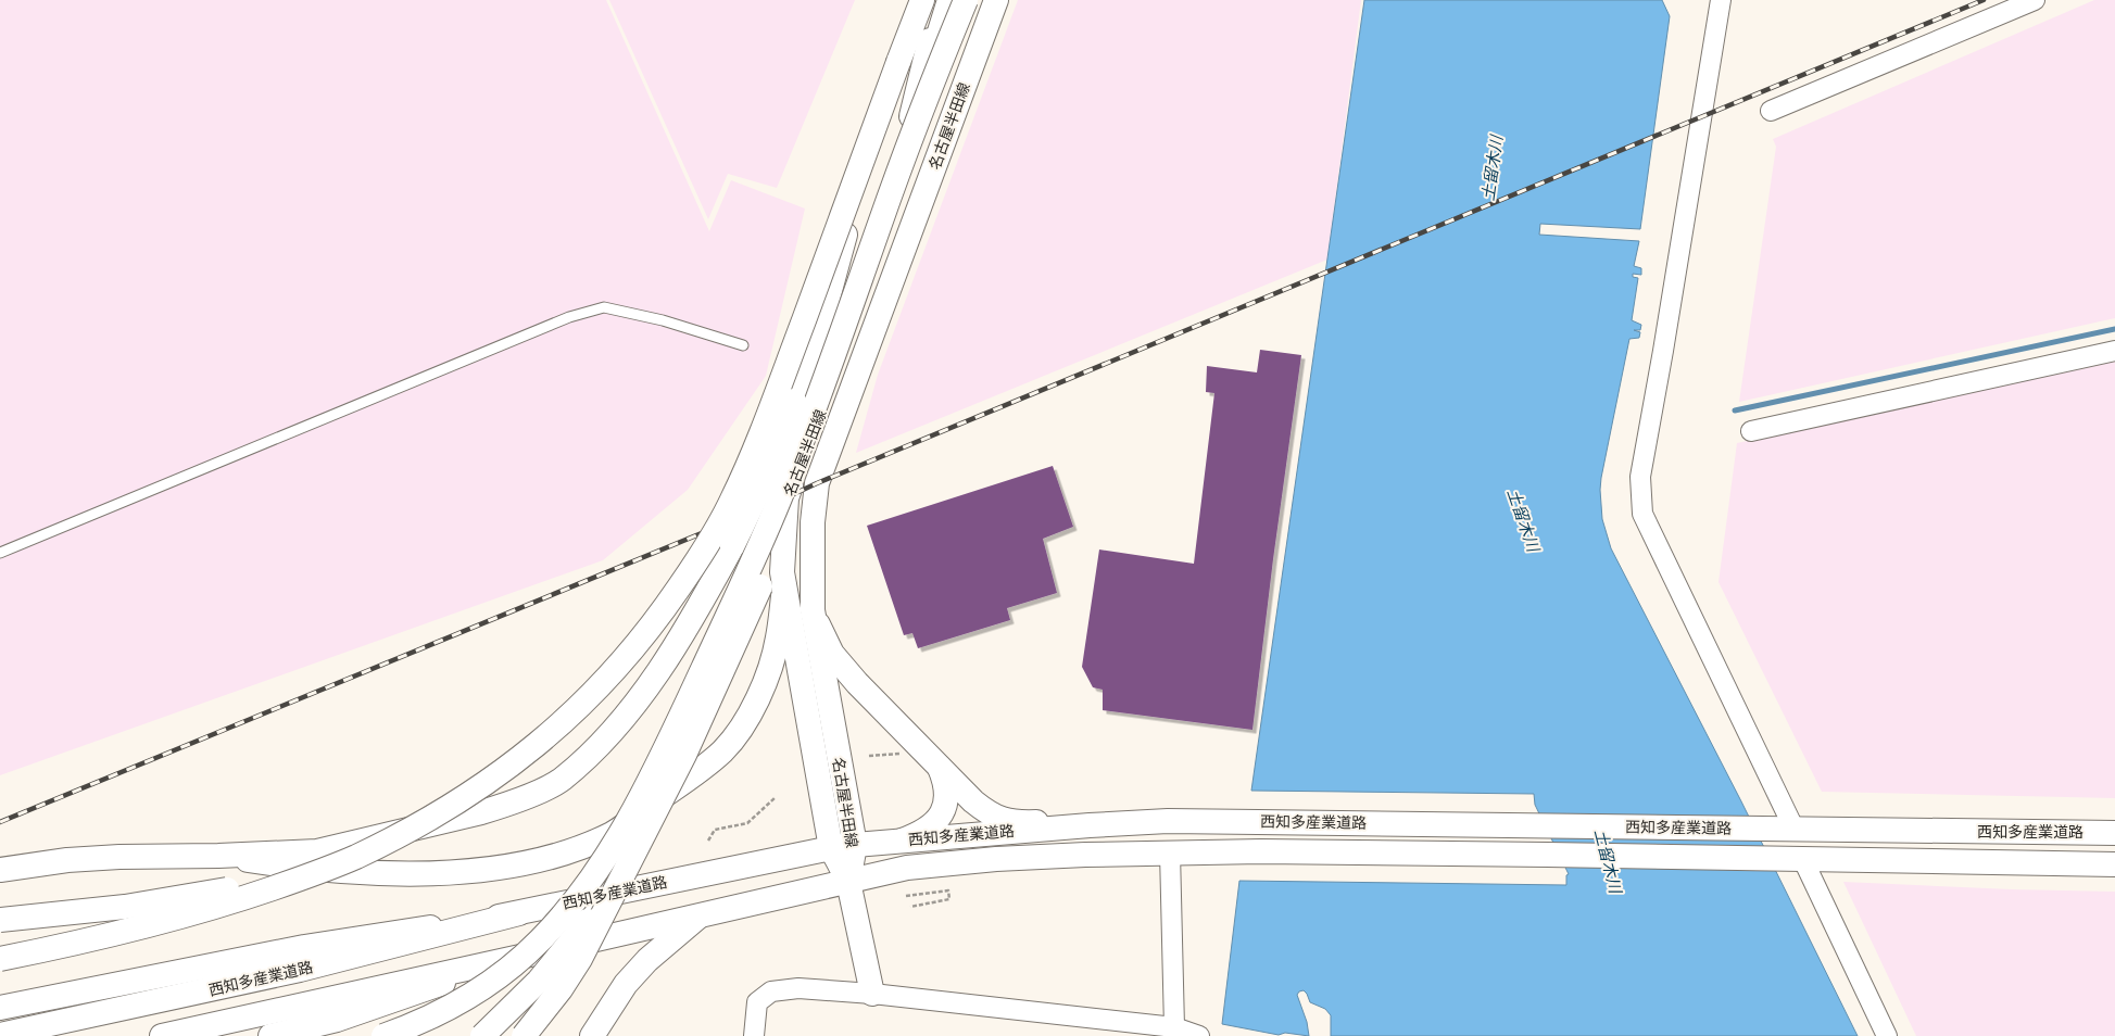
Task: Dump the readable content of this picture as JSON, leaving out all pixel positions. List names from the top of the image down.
{
  "streets": {
    "main road": ["名古屋半田線", "西知多産業道路"]
  },
  "crossings": [
    ["名古屋半田線", "西知多産業道路"]
  ],
  "water": ["土留木川"]
}
